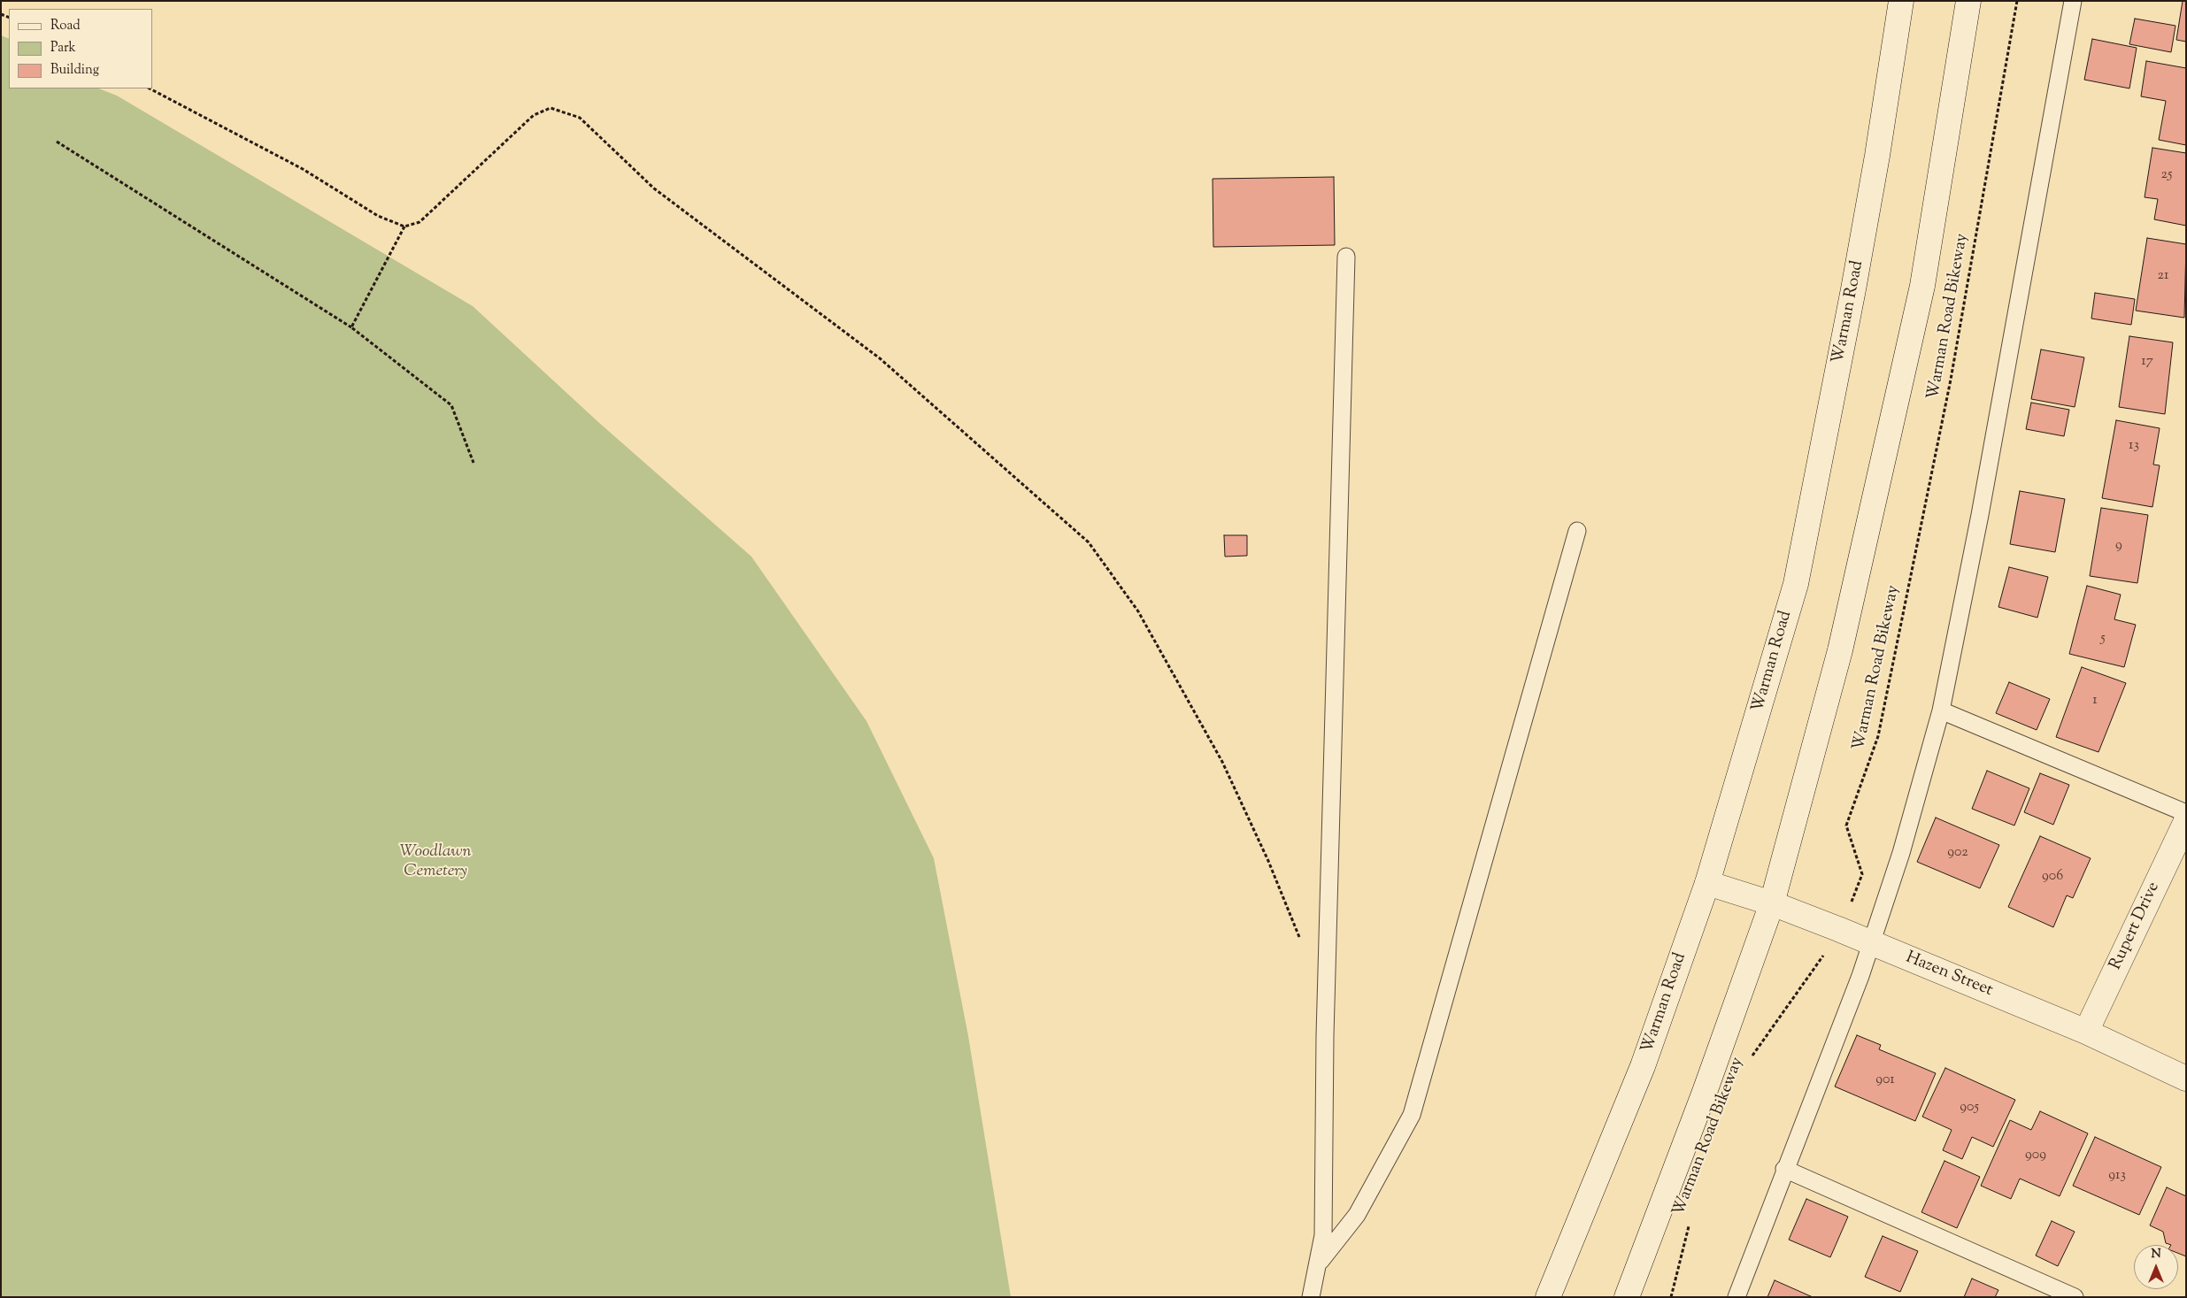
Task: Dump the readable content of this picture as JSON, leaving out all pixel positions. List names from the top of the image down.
{
  "streets": {
    "main road": ["Warman Road", "Rupert Drive", "Hazen Street"],
    "path": ["Warman Road Bikeway"]
  },
  "crossings": [
    ["Warman Road", "Hazen Street"],
    ["Warman Road Bikeway", "Hazen Street"],
    ["Rupert Drive", "Hazen Street"]
  ],
  "parks": ["Woodlawn Cemetery"],
  "house_numbers": [
    "25",
    "21",
    "17",
    "13",
    "9",
    "5",
    "1",
    "902",
    "906",
    "901",
    "905",
    "909",
    "913"
  ],
  "legend": ["Road", "Park", "Building"],
  "north": "top"
}
